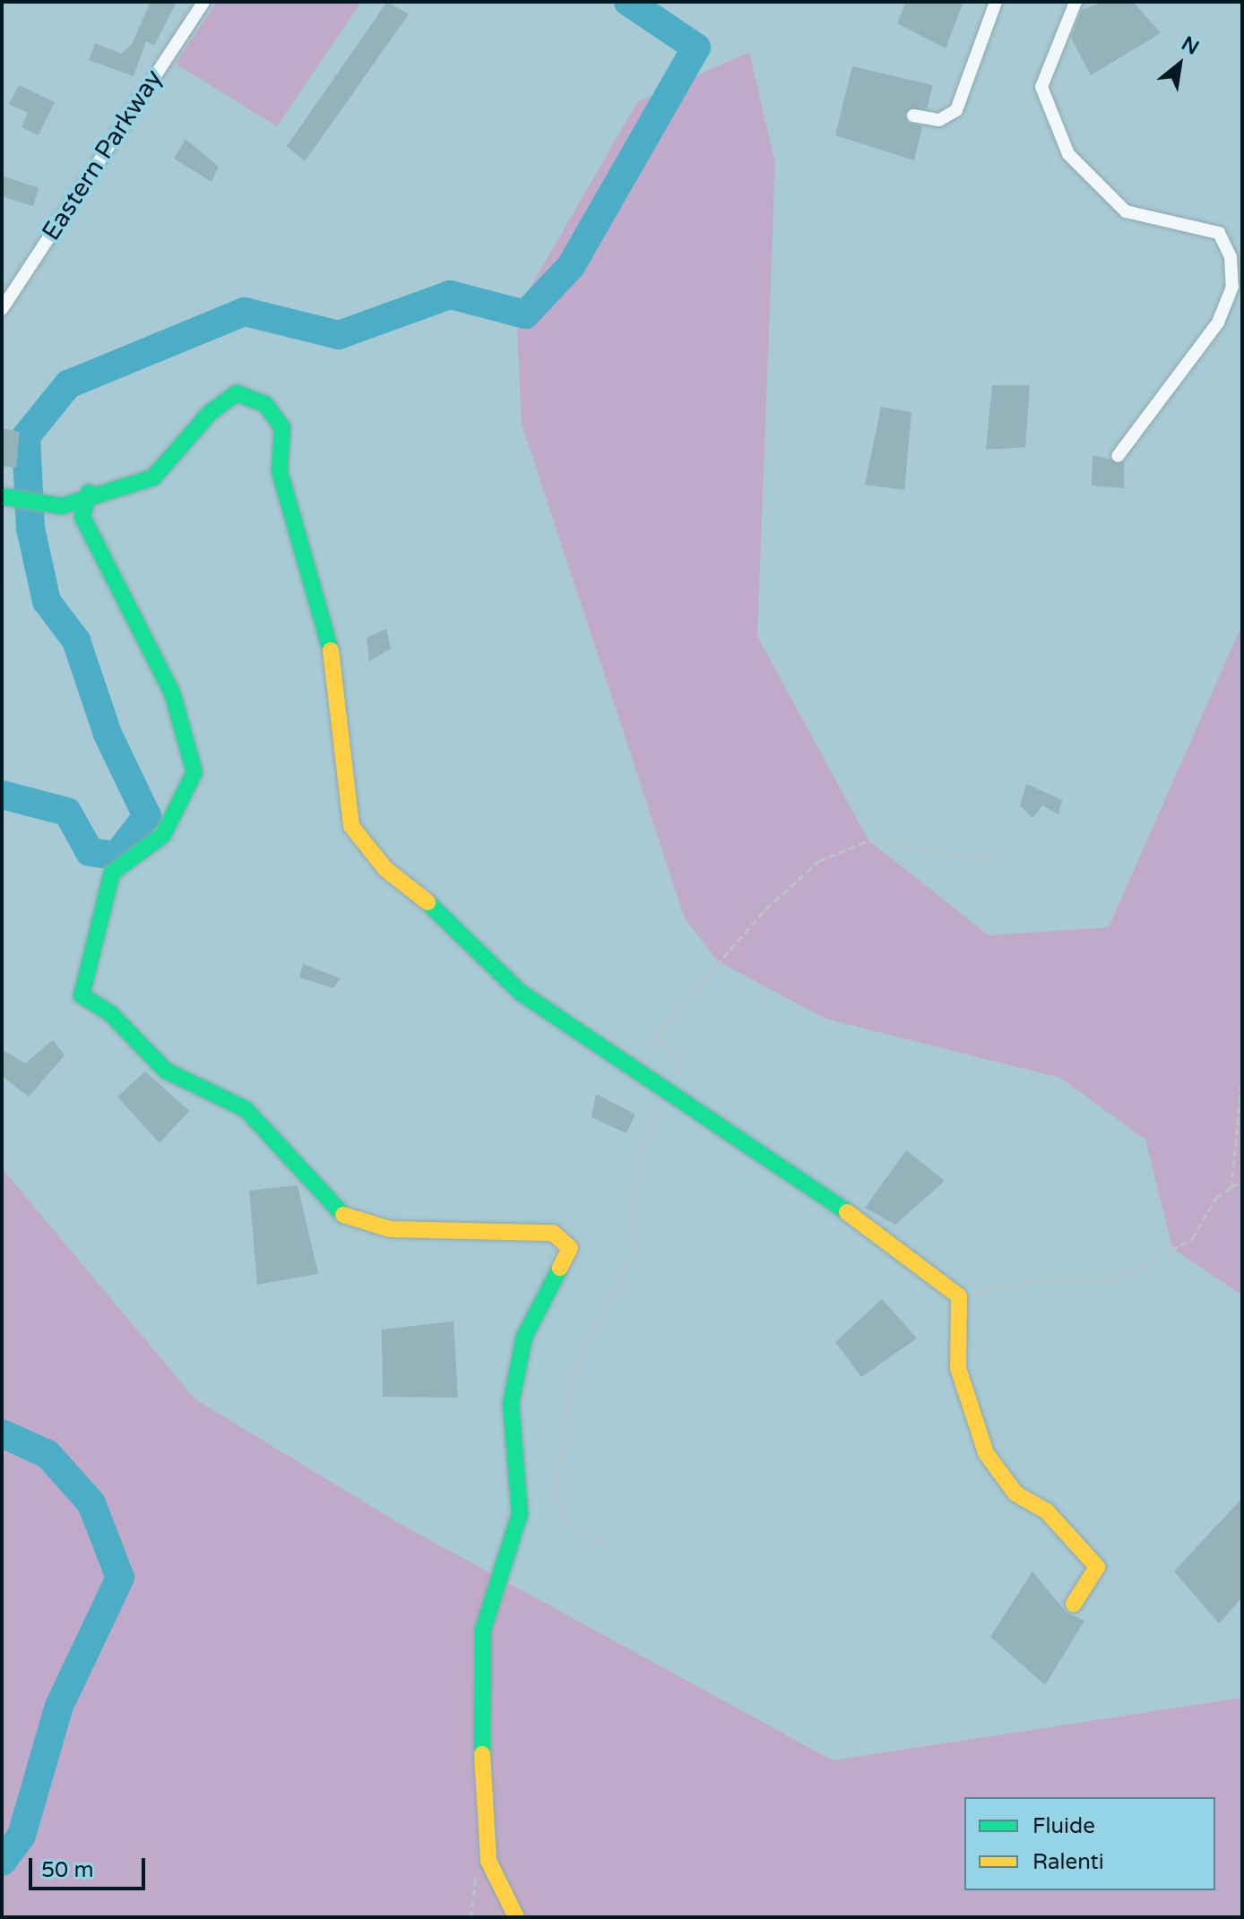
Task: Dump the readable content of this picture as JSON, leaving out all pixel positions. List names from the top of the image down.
{
  "streets": {
    "street": ["Eastern Parkway"]
  },
  "legend": ["Fluide", "Ralenti"],
  "scale_bar": "50 m",
  "north": "top right"
}
